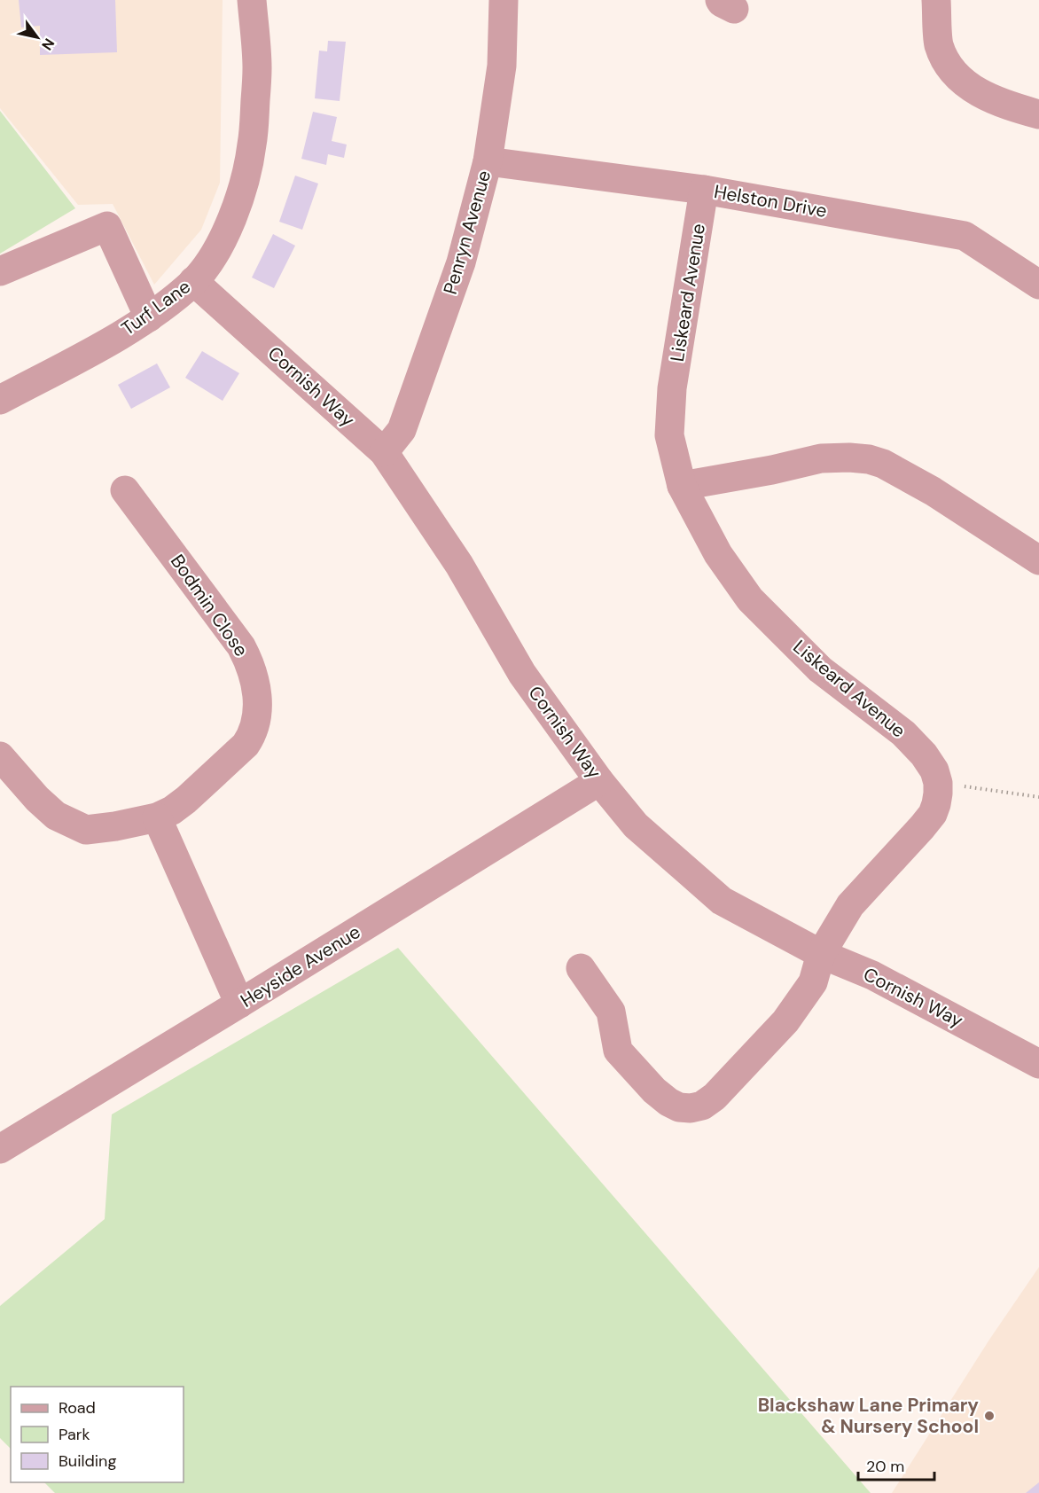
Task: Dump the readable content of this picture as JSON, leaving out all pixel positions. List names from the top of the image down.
{
  "streets": {
    "street": [
      "Helston Drive",
      "Penryn Avenue",
      "Liskeard Avenue",
      "Turf Lane",
      "Cornish Way",
      "Bodmin Close",
      "Heyside Avenue"
    ]
  },
  "crossings": [
    ["Helston Drive", "Penryn Avenue"],
    ["Helston Drive", "Liskeard Avenue"],
    ["Penryn Avenue", "Cornish Way"],
    ["Turf Lane", "Cornish Way"],
    ["Cornish Way", "Heyside Avenue"]
  ],
  "places": ["Blackshaw Lane Primary & Nursery School"],
  "legend": ["Road", "Park", "Building"],
  "scale_bar": "20 m",
  "north": "bottom right"
}
